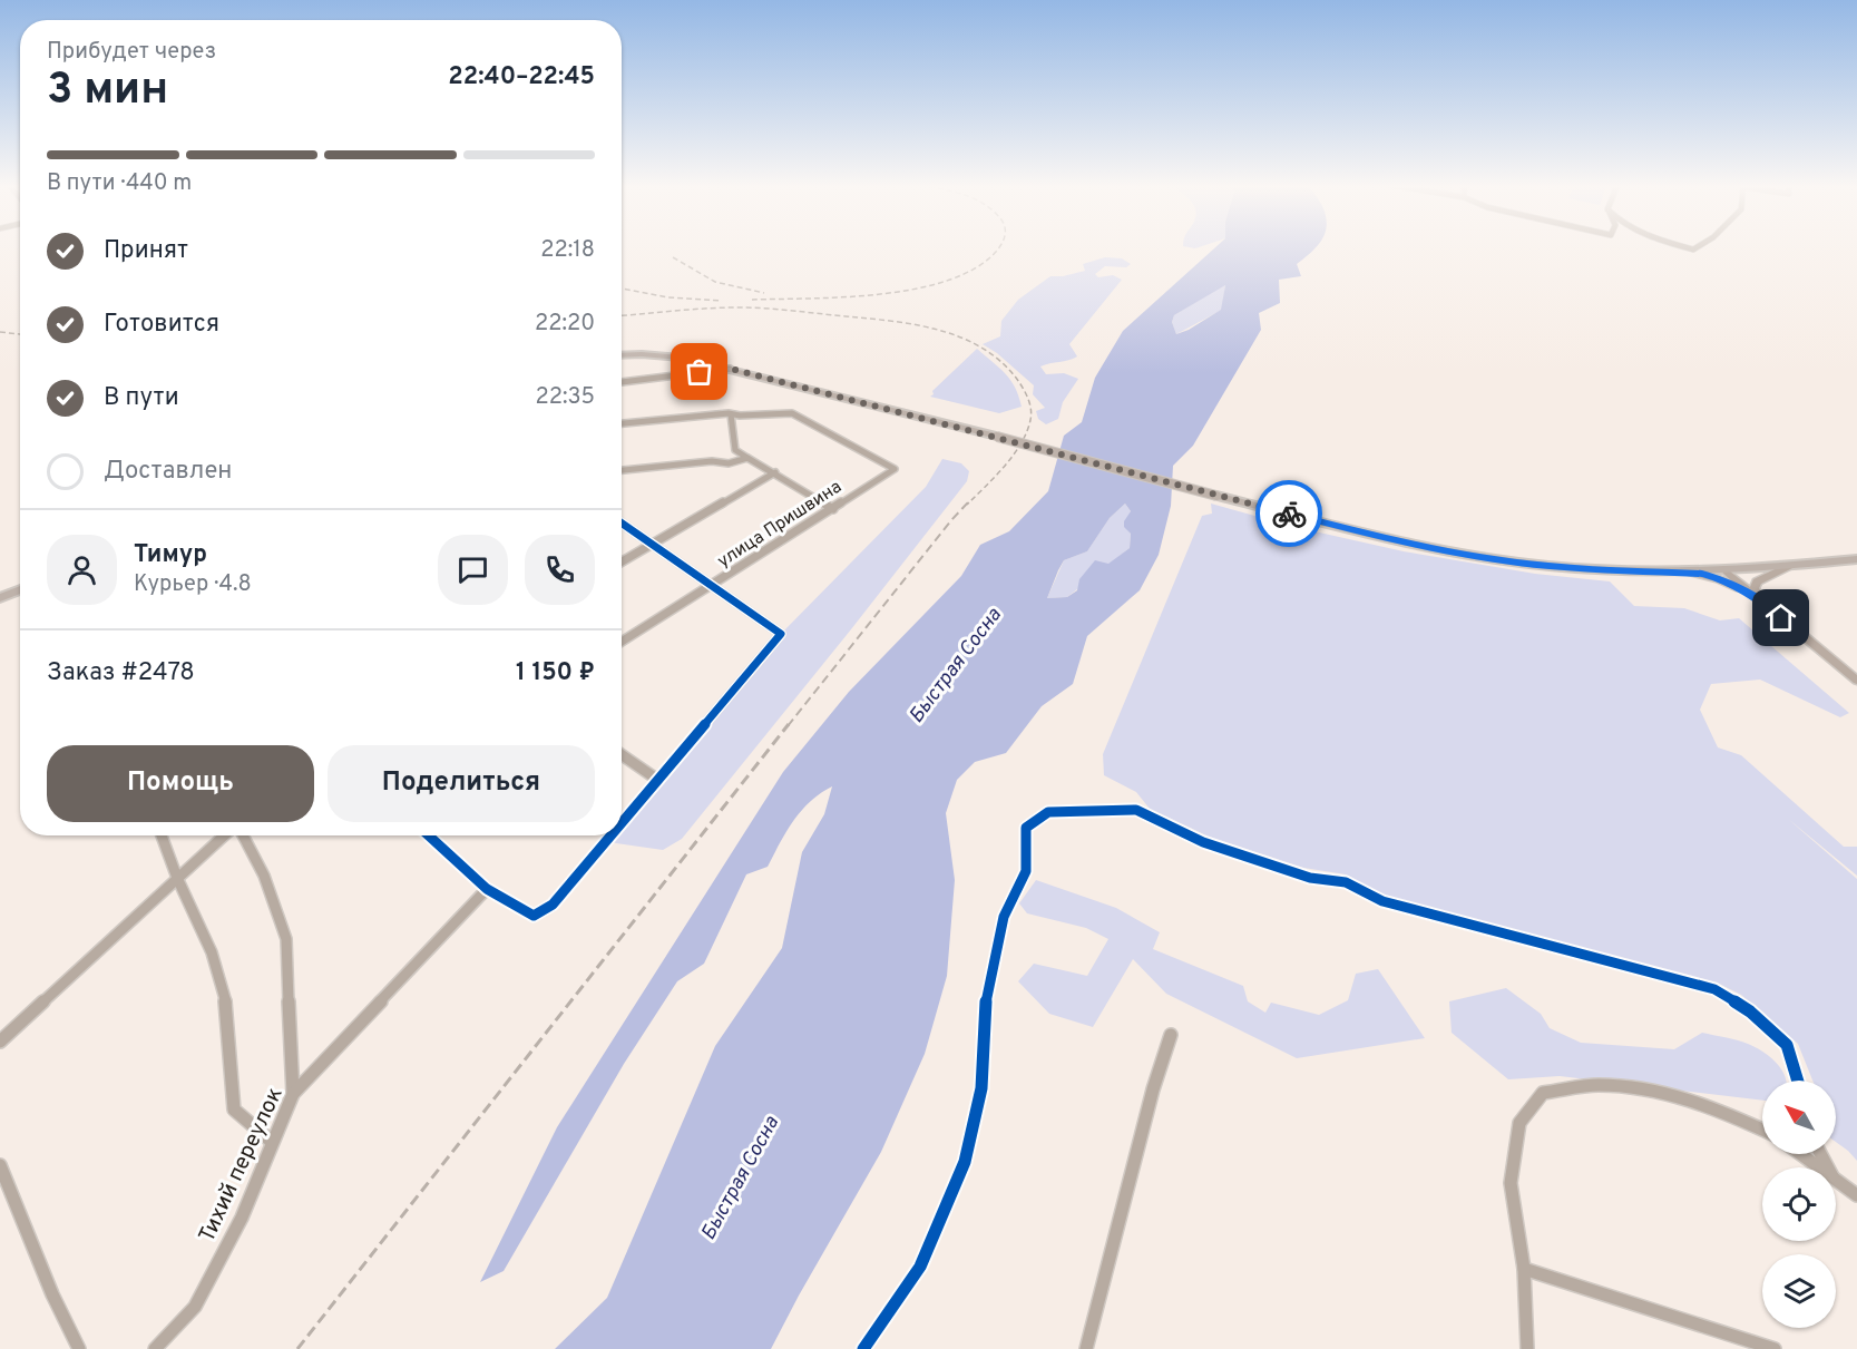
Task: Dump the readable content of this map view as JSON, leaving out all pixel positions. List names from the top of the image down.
{
  "streets": {
    "street": ["улица Пришвина", "Тихий переулок"]
  },
  "water": ["Быстрая Сосна"],
  "north": "top left",
  "page": {
    "heading": ["3 мин", "Прибудет через", "22:40–22:45"],
    "panel": [
      "Тимур",
      "Курьер · 4.8",
      "Заказ #2478",
      "1 150 ₽"
    ],
    "bar": "В пути · 440 m",
    "list": [
      ["Принят", "22:18"],
      ["Готовится", "22:20"],
      ["В пути", "22:35"],
      "Доставлен"
    ],
    "buttons": ["Помощь", "Поделиться"]
  }
}
